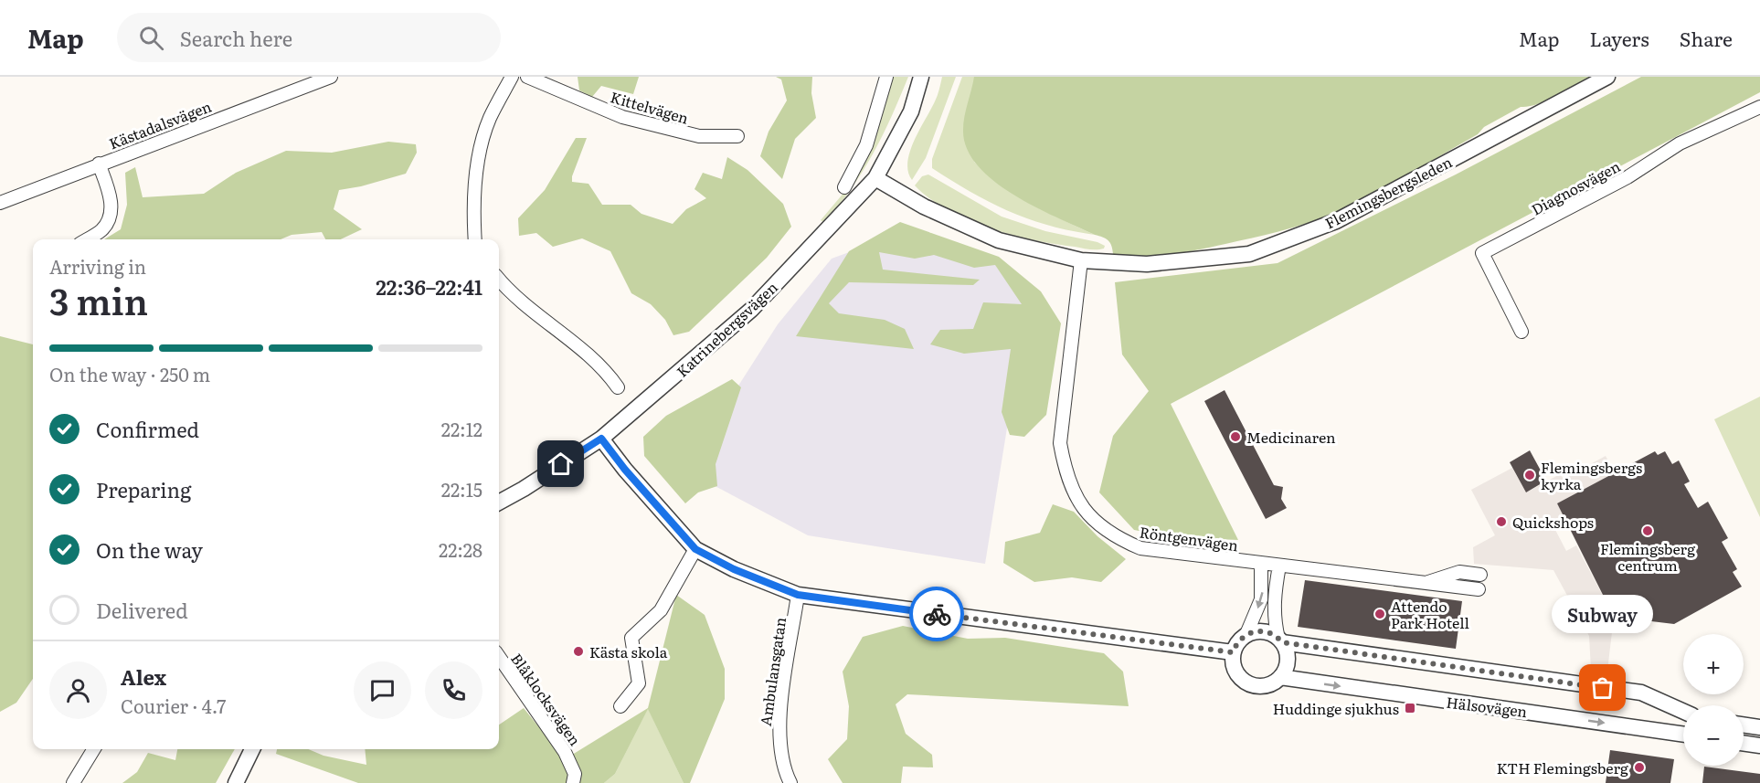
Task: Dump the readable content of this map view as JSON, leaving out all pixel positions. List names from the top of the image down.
{
  "streets": {
    "street": [
      "Kittelvägen",
      "Kästadalsvägen",
      "Diagnosvägen",
      "Flemingsbergsleden",
      "Katrinebergsvägen",
      "Röntgenvägen",
      "Ambulansgatan",
      "Blåklocksvägen",
      "Hälsovägen"
    ]
  },
  "crossings": [
    ["Flemingsbergsleden", "Katrinebergsvägen"],
    ["Flemingsbergsleden", "Röntgenvägen"]
  ],
  "places": {
    "other": [
      "Medicinaren",
      "Flemingsbergs kyrka",
      "Quickshops",
      "Flemingsberg centrum",
      "Attendo Park Hotell",
      "Kästa skola",
      "Subway",
      "KTH Flemingsberg"
    ],
    "transit": ["Huddinge sjukhus"]
  },
  "page": {
    "header": "Map",
    "search": "Search here",
    "nav": ["Map", "Layers", "Share"],
    "heading": ["3 min", "Arriving in", "22:36–22:41"],
    "panel": ["Alex", "Courier · 4.7"],
    "bar": "On the way · 250 m",
    "list": [
      ["Confirmed", "22:12"],
      ["Preparing", "22:15"],
      ["On the way", "22:28"],
      "Delivered"
    ],
    "bubble": "Subway",
    "map_buttons": ["+", "−"]
  }
}
